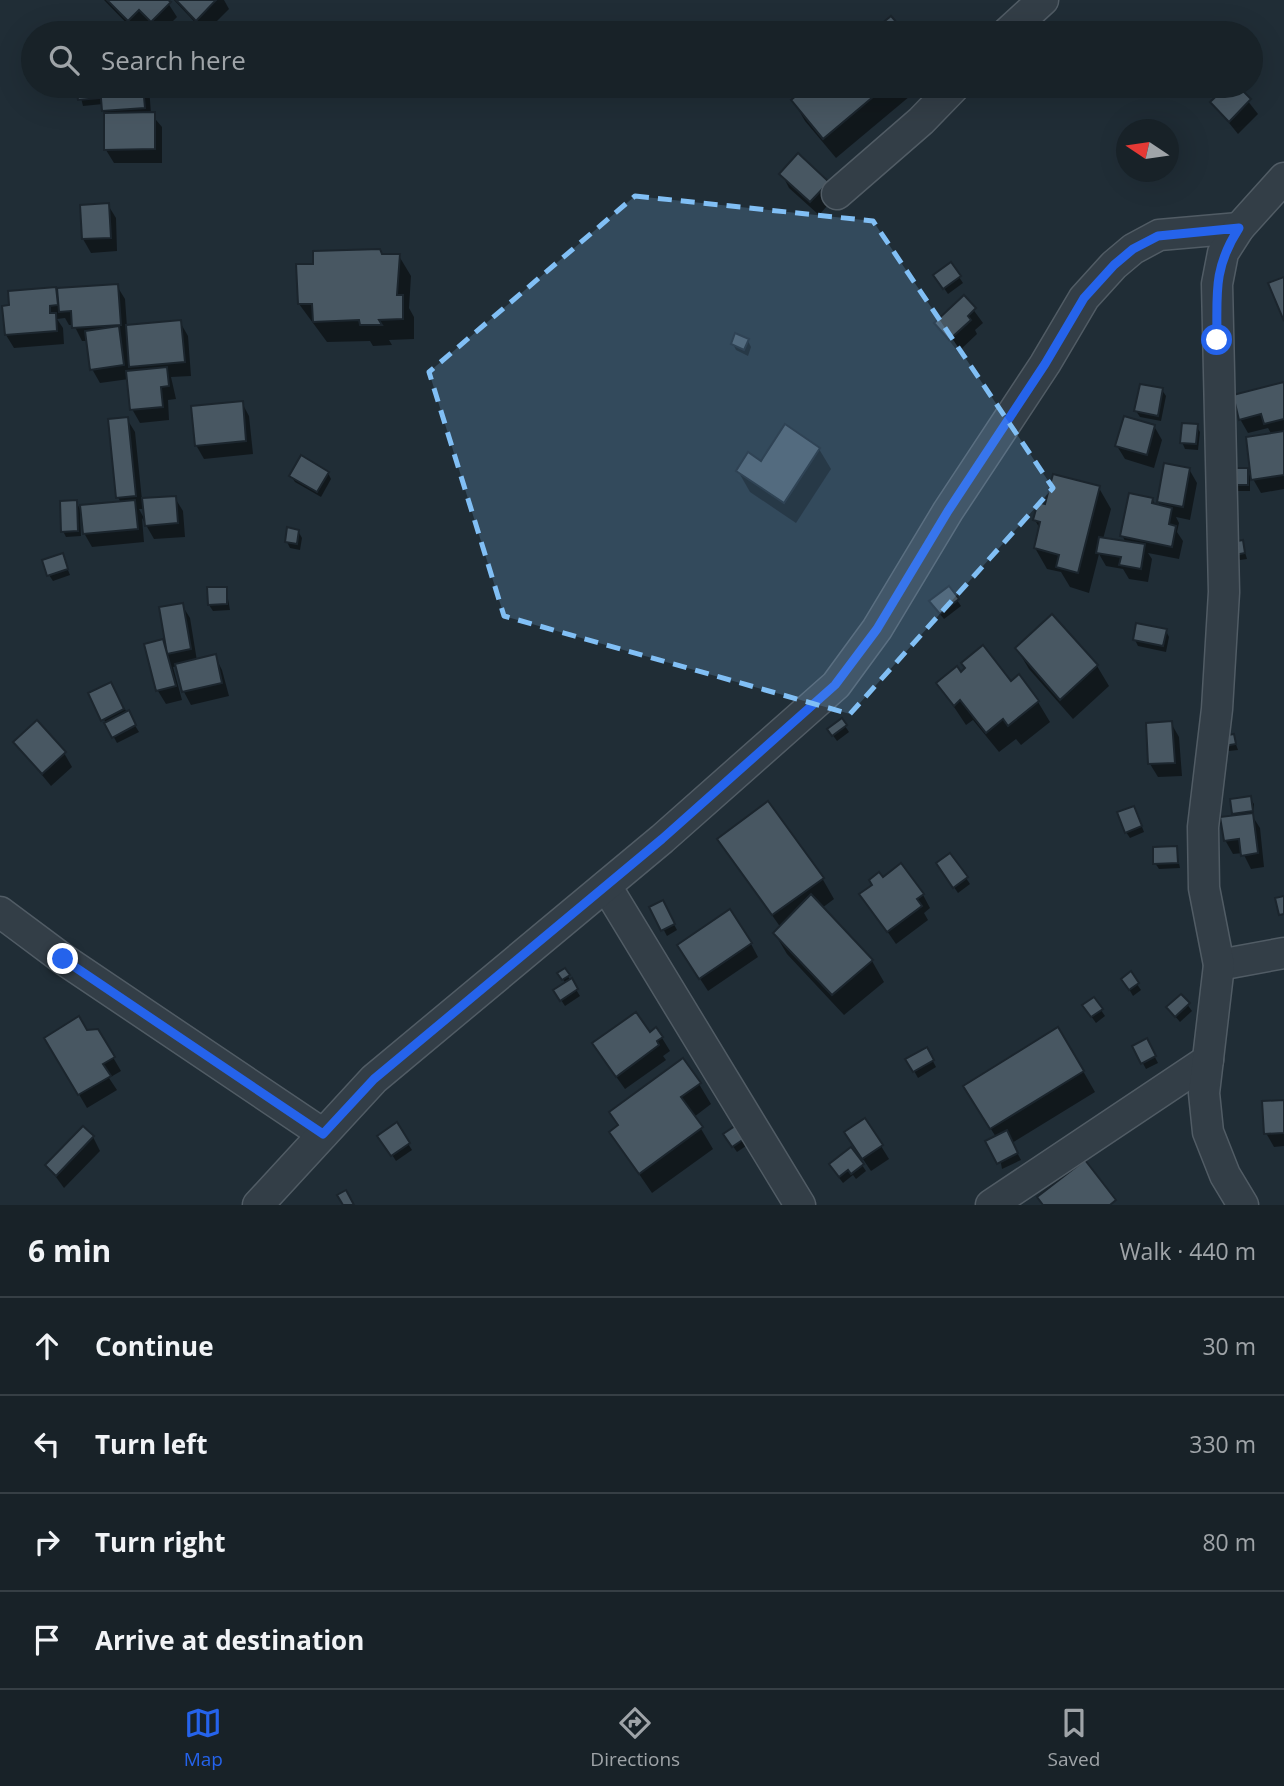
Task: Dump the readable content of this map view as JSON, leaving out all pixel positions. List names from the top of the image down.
{
  "north": "left",
  "page": {
    "search": "Search here",
    "heading": ["6 min", "Walk · 440 m"],
    "list": [
      ["Continue", "30 m"],
      ["Turn left", "330 m"],
      ["Turn right", "80 m"],
      "Arrive at destination"
    ],
    "nav": ["Map", "Directions", "Saved"]
  }
}
